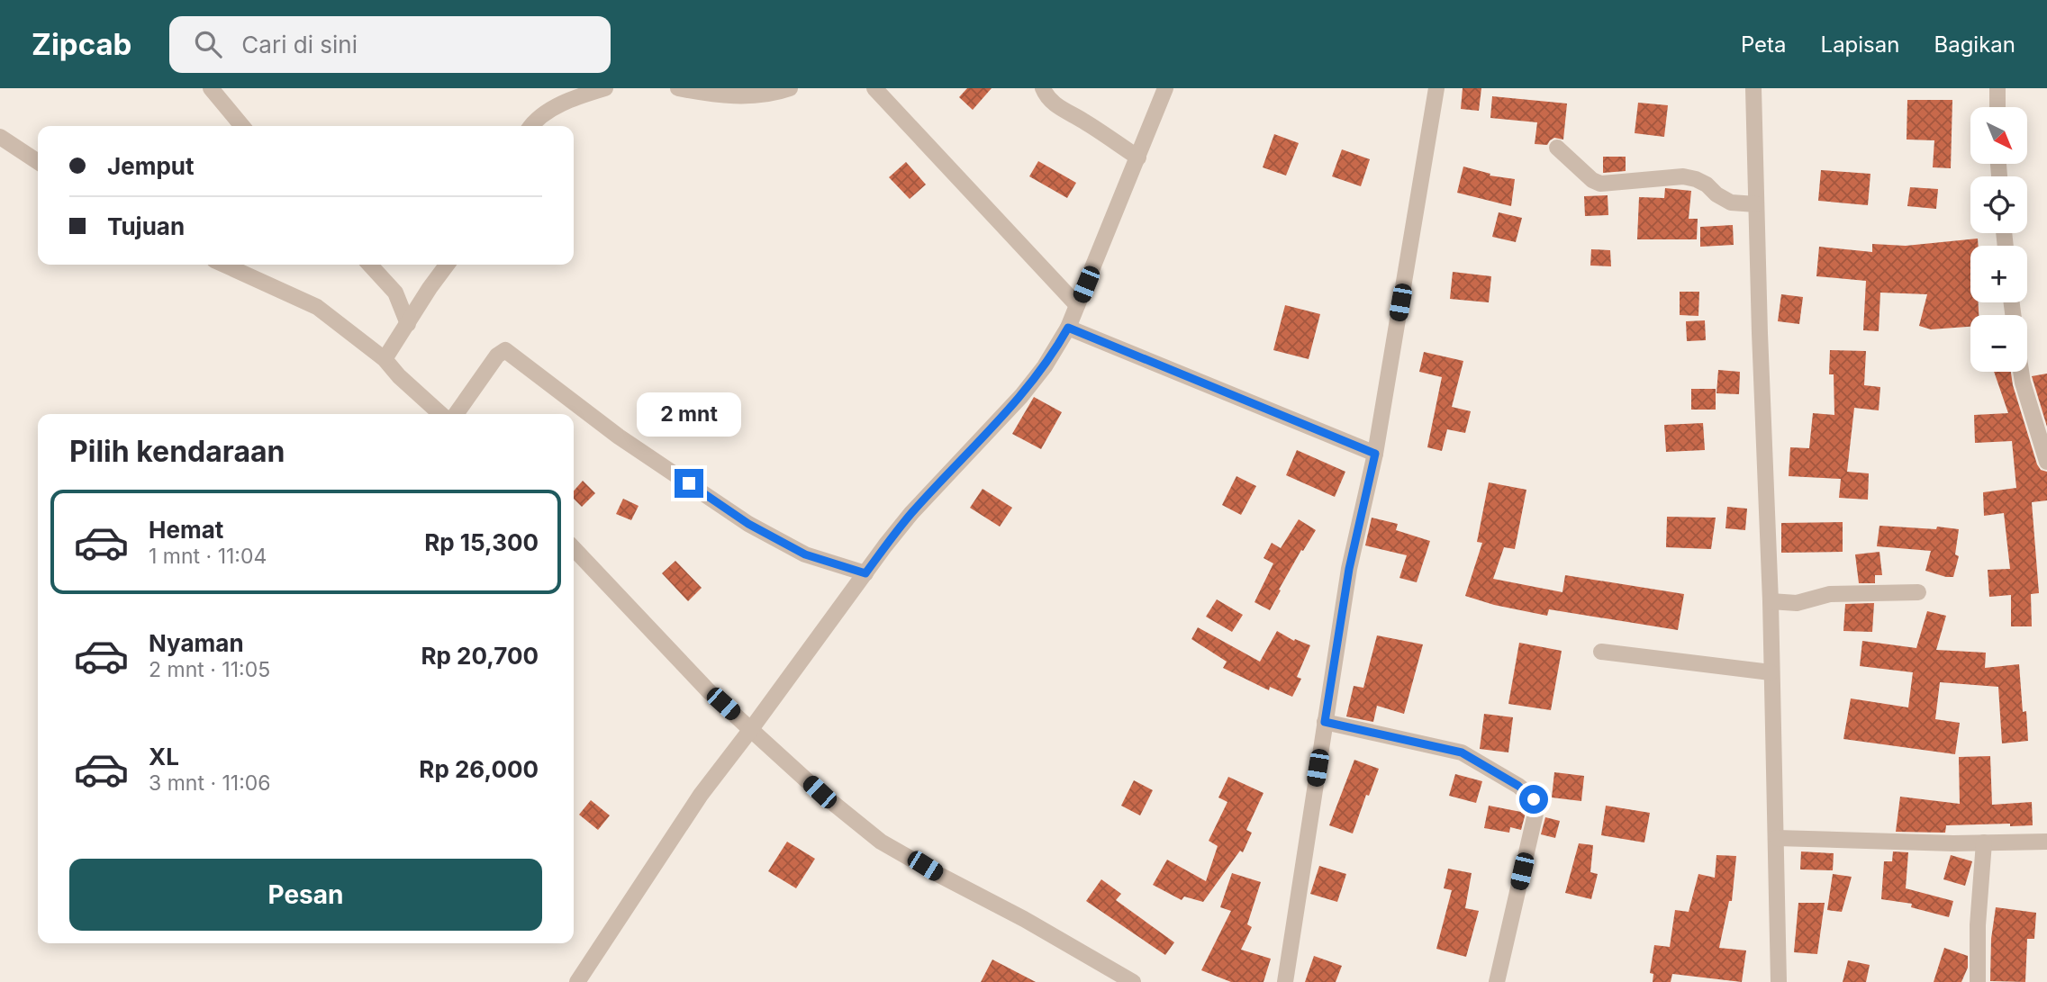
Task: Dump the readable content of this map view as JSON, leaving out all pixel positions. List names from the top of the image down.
{
  "north": "bottom right",
  "page": {
    "header": "Zipcab",
    "search": "Cari di sini",
    "nav": ["Peta", "Lapisan", "Bagikan"],
    "map_buttons": ["+", "−"],
    "banner": ["Jemput", "Tujuan"],
    "bubble": "2 mnt",
    "heading": "Pilih kendaraan",
    "list": [
      {
        "name": "Hemat",
        "note": "1 mnt · 11:04",
        "value": "Rp 15,300"
      },
      {
        "name": "Nyaman",
        "note": "2 mnt · 11:05",
        "value": "Rp 20,700"
      },
      {
        "name": "XL",
        "note": "3 mnt · 11:06",
        "value": "Rp 26,000"
      }
    ],
    "buttons": "Pesan"
  }
}
